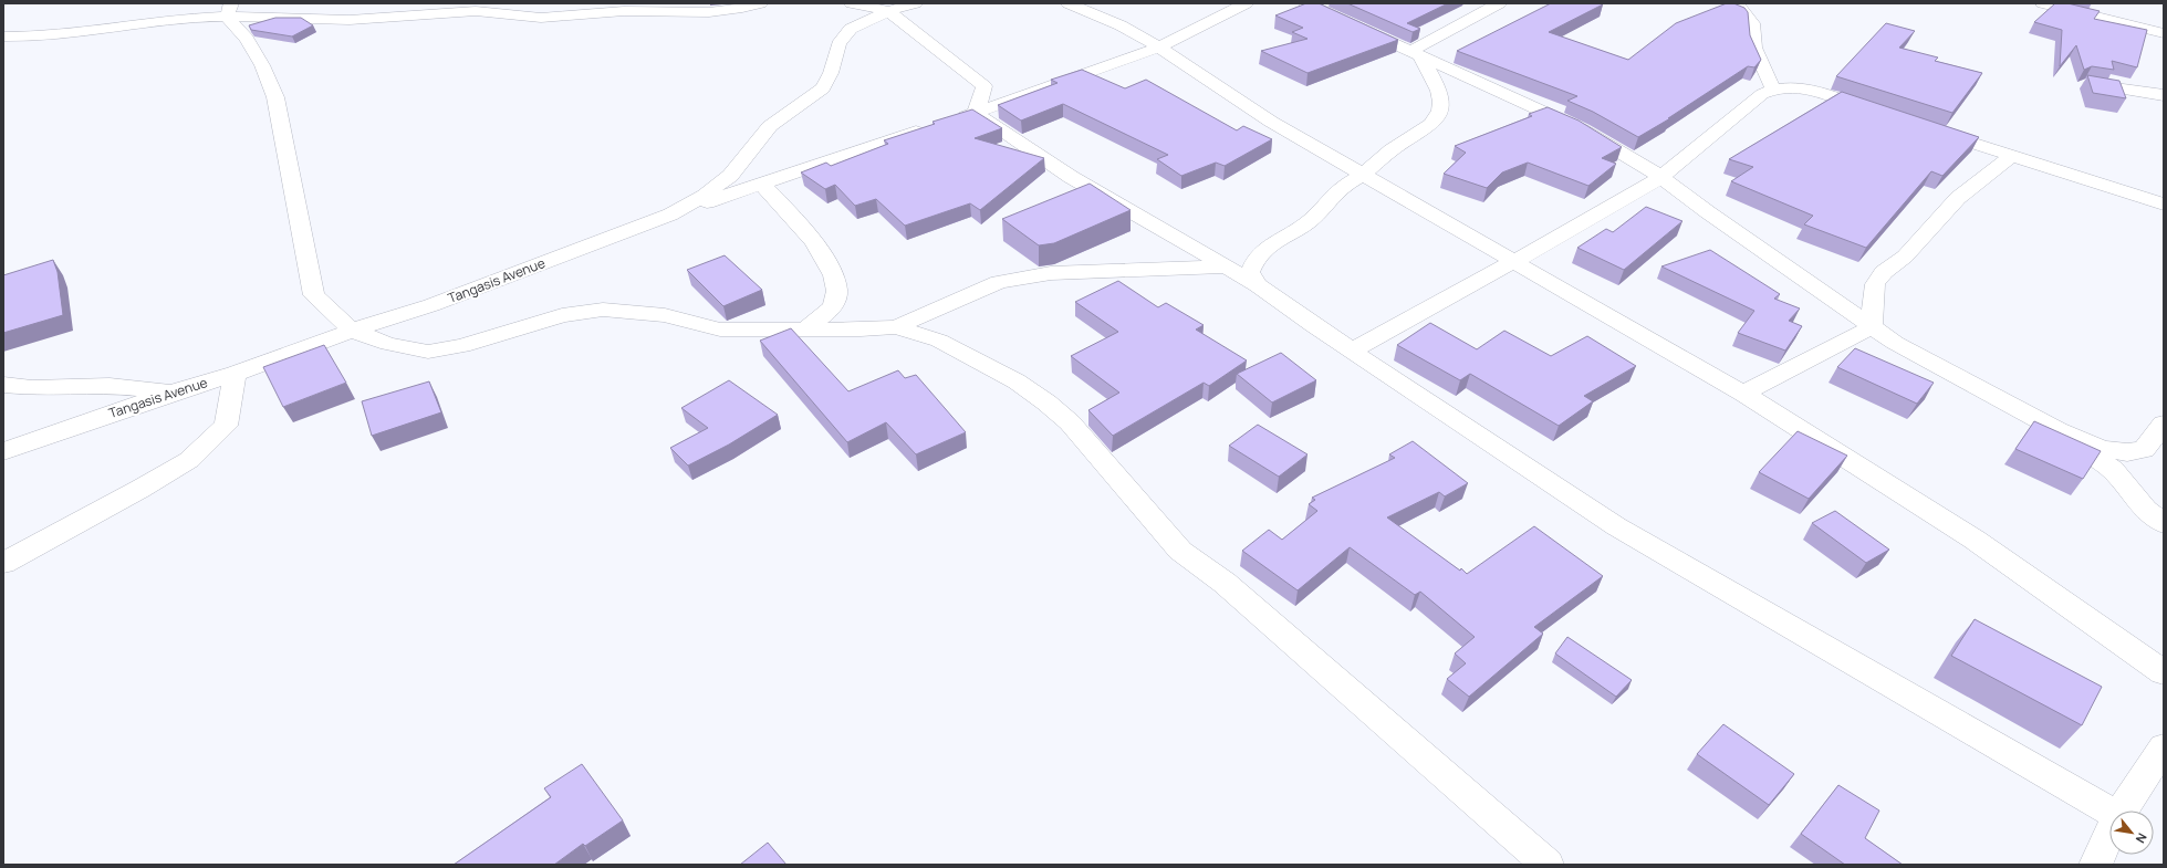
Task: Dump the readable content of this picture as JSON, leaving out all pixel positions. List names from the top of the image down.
{
  "streets": {
    "street": ["Tangasis Avenue"]
  },
  "north": "bottom right"
}
